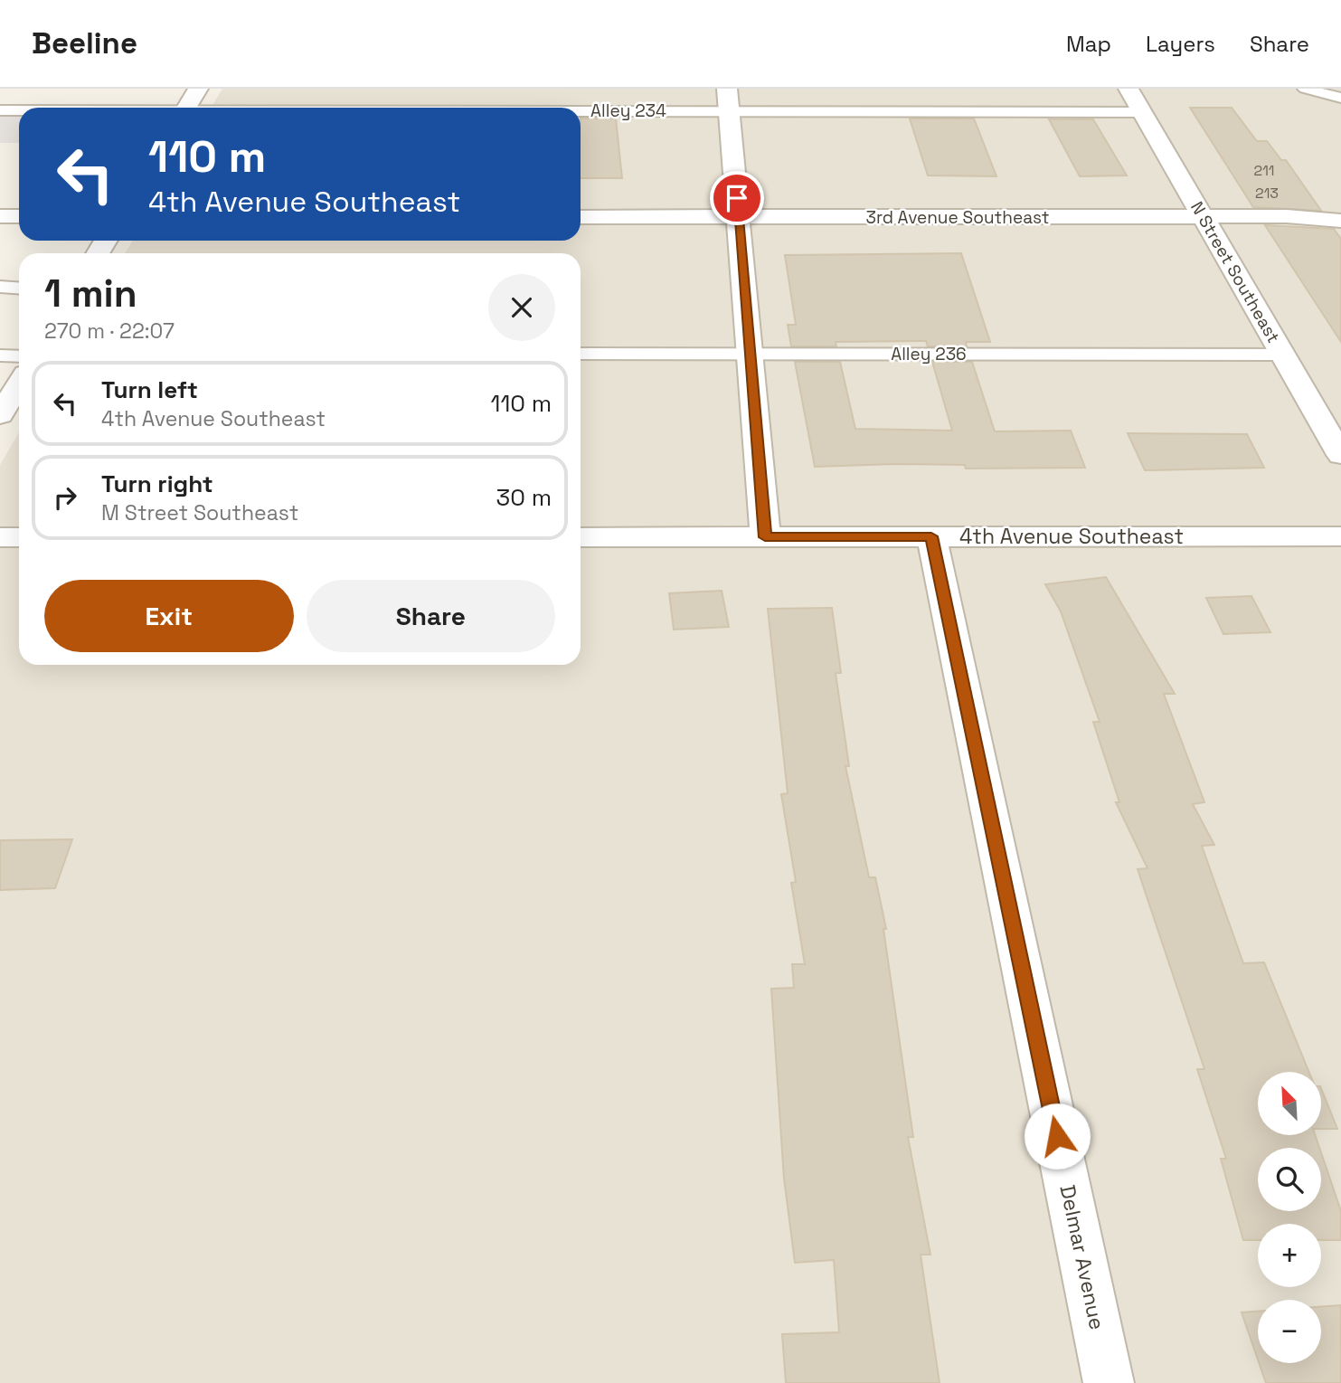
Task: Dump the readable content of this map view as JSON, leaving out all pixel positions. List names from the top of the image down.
{
  "streets": {
    "street": [
      "3rd Avenue Southeast",
      "N Street Southeast",
      "4th Avenue Southeast",
      "Delmar Avenue"
    ],
    "lane": ["Alley 234", "Alley 236"]
  },
  "crossings": [
    ["Alley 234", "N Street Southeast"],
    ["3rd Avenue Southeast", "N Street Southeast"],
    ["N Street Southeast", "Alley 236"],
    ["4th Avenue Southeast", "Delmar Avenue"]
  ],
  "house_numbers": ["211", "213"],
  "north": "top left",
  "page": {
    "header": "Beeline",
    "nav": ["Map", "Layers", "Share"],
    "turn": ["110 m", "4th Avenue Southeast"],
    "heading": ["1 min", "270 m · 22:07"],
    "list": [
      {
        "name": "Turn left",
        "note": "4th Avenue Southeast",
        "value": "110 m"
      },
      {
        "name": "Turn right",
        "note": "M Street Southeast",
        "value": "30 m"
      }
    ],
    "buttons": ["Exit", "Share"],
    "map_buttons": ["+", "−"]
  }
}
